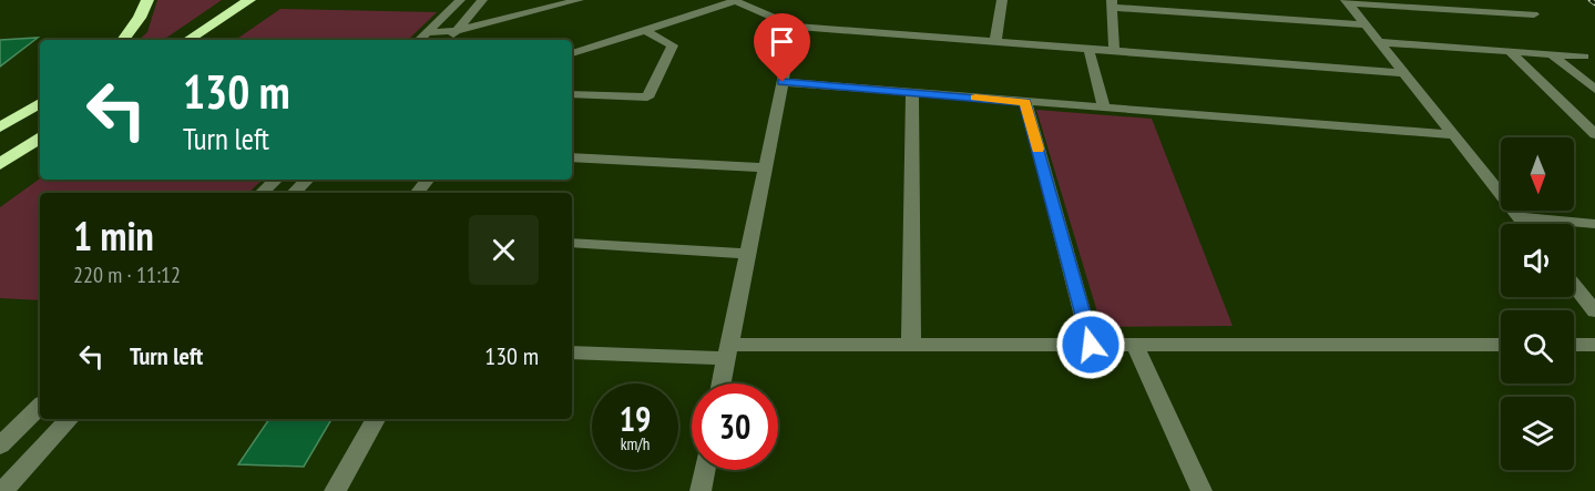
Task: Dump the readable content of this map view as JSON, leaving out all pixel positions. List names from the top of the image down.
{
  "north": "bottom",
  "page": {
    "turn": ["130 m", "Turn left"],
    "heading": ["1 min", "220 m · 11:12"],
    "list": [
      {
        "name": "Turn left",
        "value": "130 m"
      }
    ],
    "speed": "19 km/h",
    "limit": "30"
  }
}
